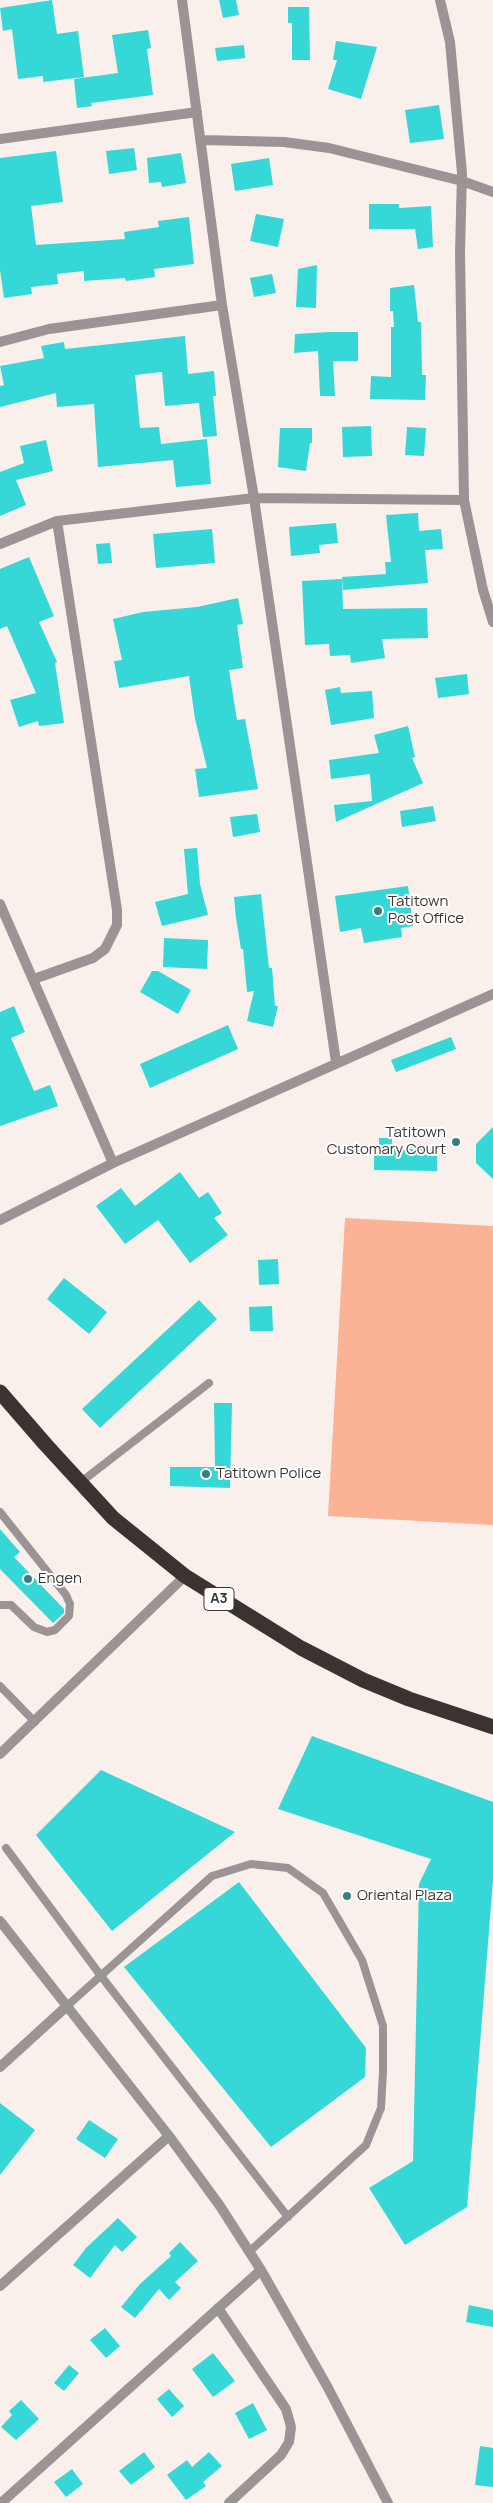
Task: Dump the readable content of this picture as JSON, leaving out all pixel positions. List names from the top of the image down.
{
  "streets": {
    "highway": ["A3"]
  },
  "places": [
    "Tatitown Post Office",
    "Tatitown Customary Court",
    "Tatitown Police",
    "Engen",
    "Oriental Plaza"
  ]
}
